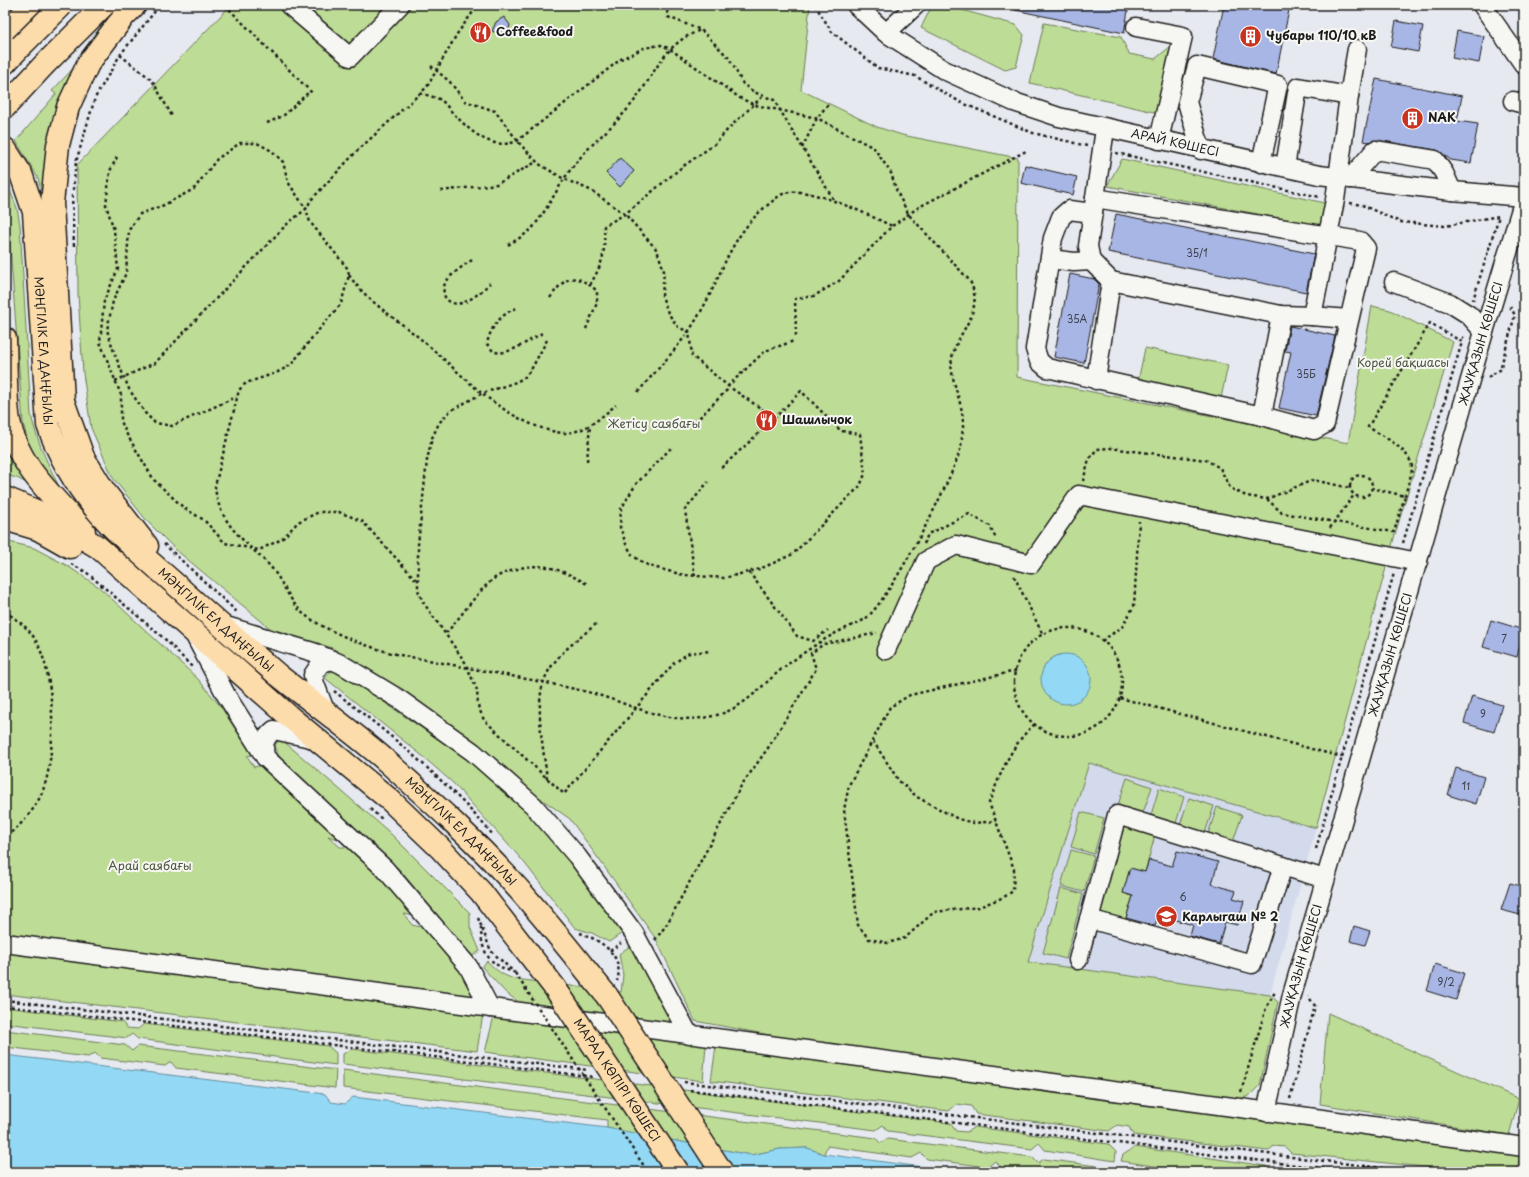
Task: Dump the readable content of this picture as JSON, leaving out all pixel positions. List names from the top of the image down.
{
  "streets": {
    "main road": ["МӘҢГІЛІК ЕЛ ДАҢҒЫЛЫ", "МАРАЛ КӨПІРІ КӨШЕСІ"],
    "street": ["АРАЙ КӨШЕСІ", "ЖАУҚАЗЫН КӨШЕСІ"]
  },
  "crossings": [
    ["АРАЙ КӨШЕСІ", "ЖАУҚАЗЫН КӨШЕСІ"],
    ["МӘҢГІЛІК ЕЛ ДАҢҒЫЛЫ", "МАРАЛ КӨПІРІ КӨШЕСІ"]
  ],
  "parks": ["Корей бақшасы", "Жетісу саябағы", "Арай саябағы"],
  "places": {
    "restaurant": ["Coffee&food", "Шашлычок"],
    "building": ["Чубары 110/10 кВ", "NAK"],
    "school or university": ["Карлыгаш № 2"]
  },
  "house_numbers": [
    "35/1",
    "35А",
    "35Б",
    "7",
    "9",
    "11",
    "6",
    "9/2"
  ]
}
